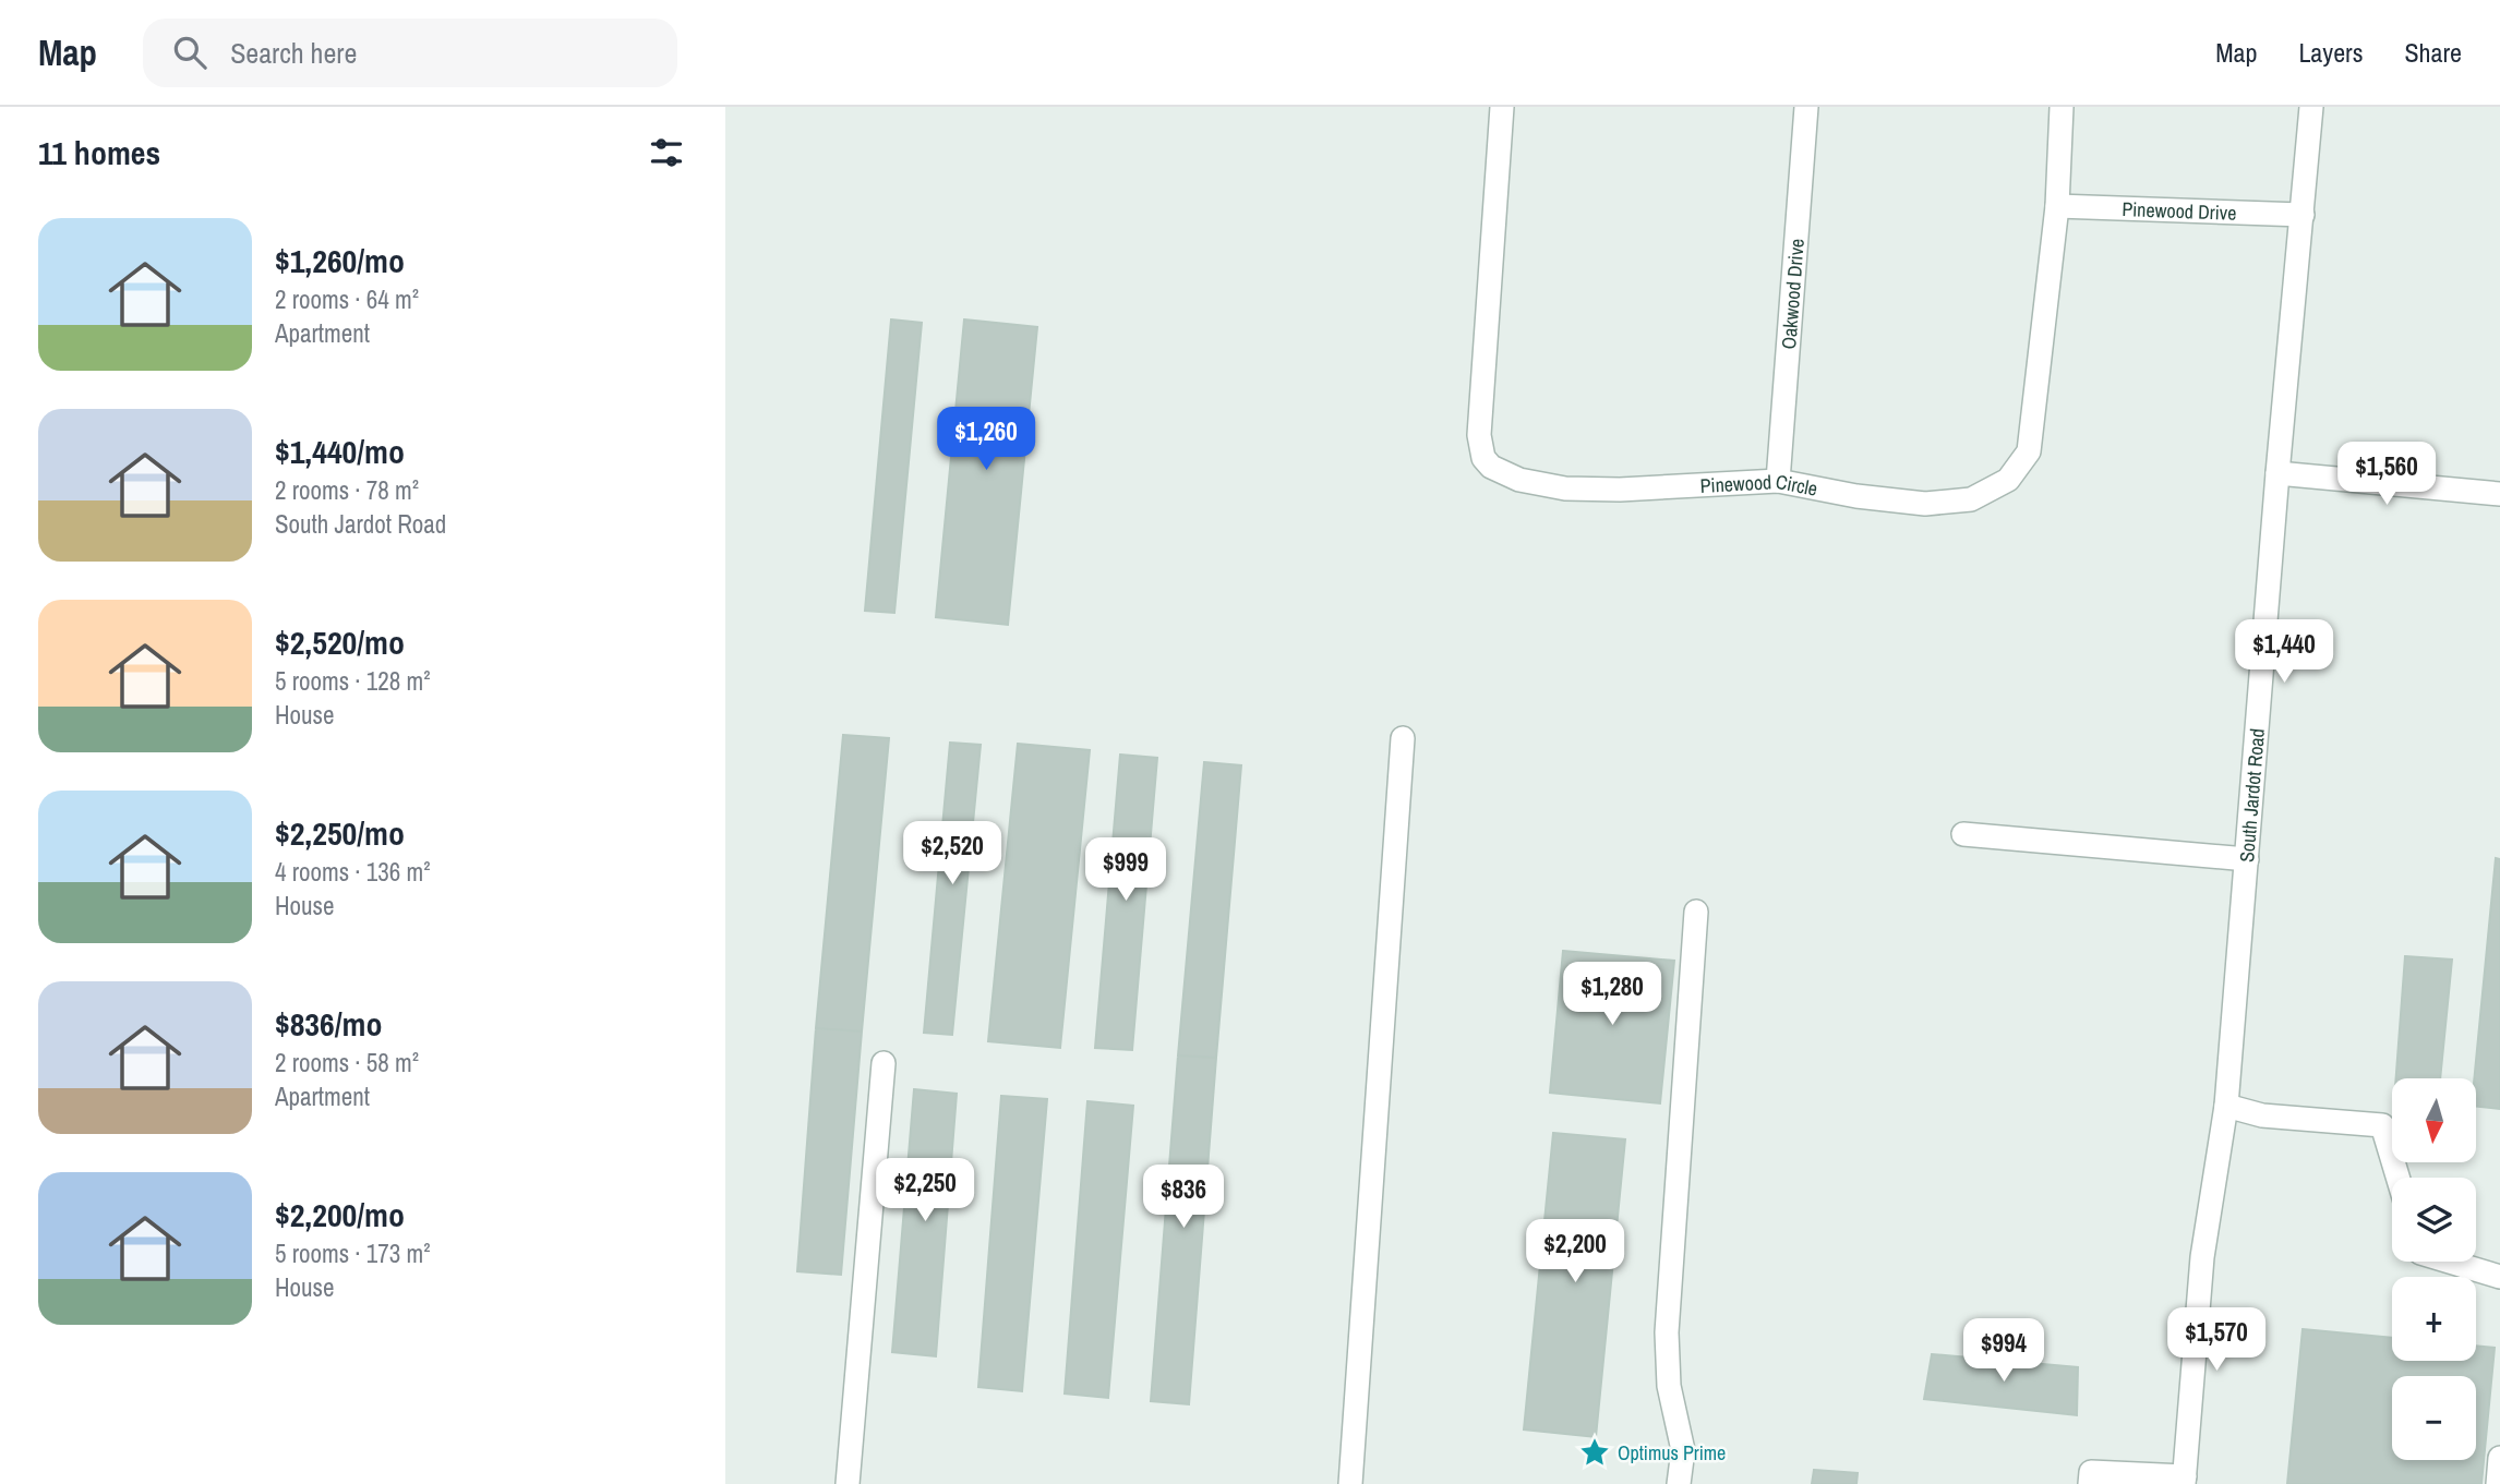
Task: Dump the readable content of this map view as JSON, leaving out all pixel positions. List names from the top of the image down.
{
  "streets": {
    "street": [
      "Pinewood Drive",
      "Oakwood Drive",
      "Pinewood Circle",
      "South Jardot Road"
    ]
  },
  "crossings": [
    ["Pinewood Drive", "Pinewood Circle"],
    ["Pinewood Drive", "South Jardot Road"],
    ["Oakwood Drive", "Pinewood Circle"]
  ],
  "places": {
    "place": ["Optimus Prime"]
  },
  "north": "bottom",
  "page": {
    "header": "Map",
    "search": "Search here",
    "nav": ["Map", "Layers", "Share"],
    "heading": "11 homes",
    "list": [
      {
        "name": "$1,260/mo",
        "note": "2 rooms · 64 m² · Apartment"
      },
      {
        "name": "$1,440/mo",
        "note": "2 rooms · 78 m² · South Jardot Road"
      },
      {
        "name": "$2,520/mo",
        "note": "5 rooms · 128 m² · House"
      },
      {
        "name": "$2,250/mo",
        "note": "4 rooms · 136 m² · House"
      },
      {
        "name": "$836/mo",
        "note": "2 rooms · 58 m² · Apartment"
      },
      {
        "name": "$2,200/mo",
        "note": "5 rooms · 173 m² · House"
      }
    ],
    "price": [
      "$1,260",
      "$1,560",
      "$1,440",
      "$2,520",
      "$999",
      "$1,280",
      "$2,250",
      "$836",
      "$2,200",
      "$1,570",
      "$994"
    ],
    "map_buttons": ["+", "−"]
  }
}
